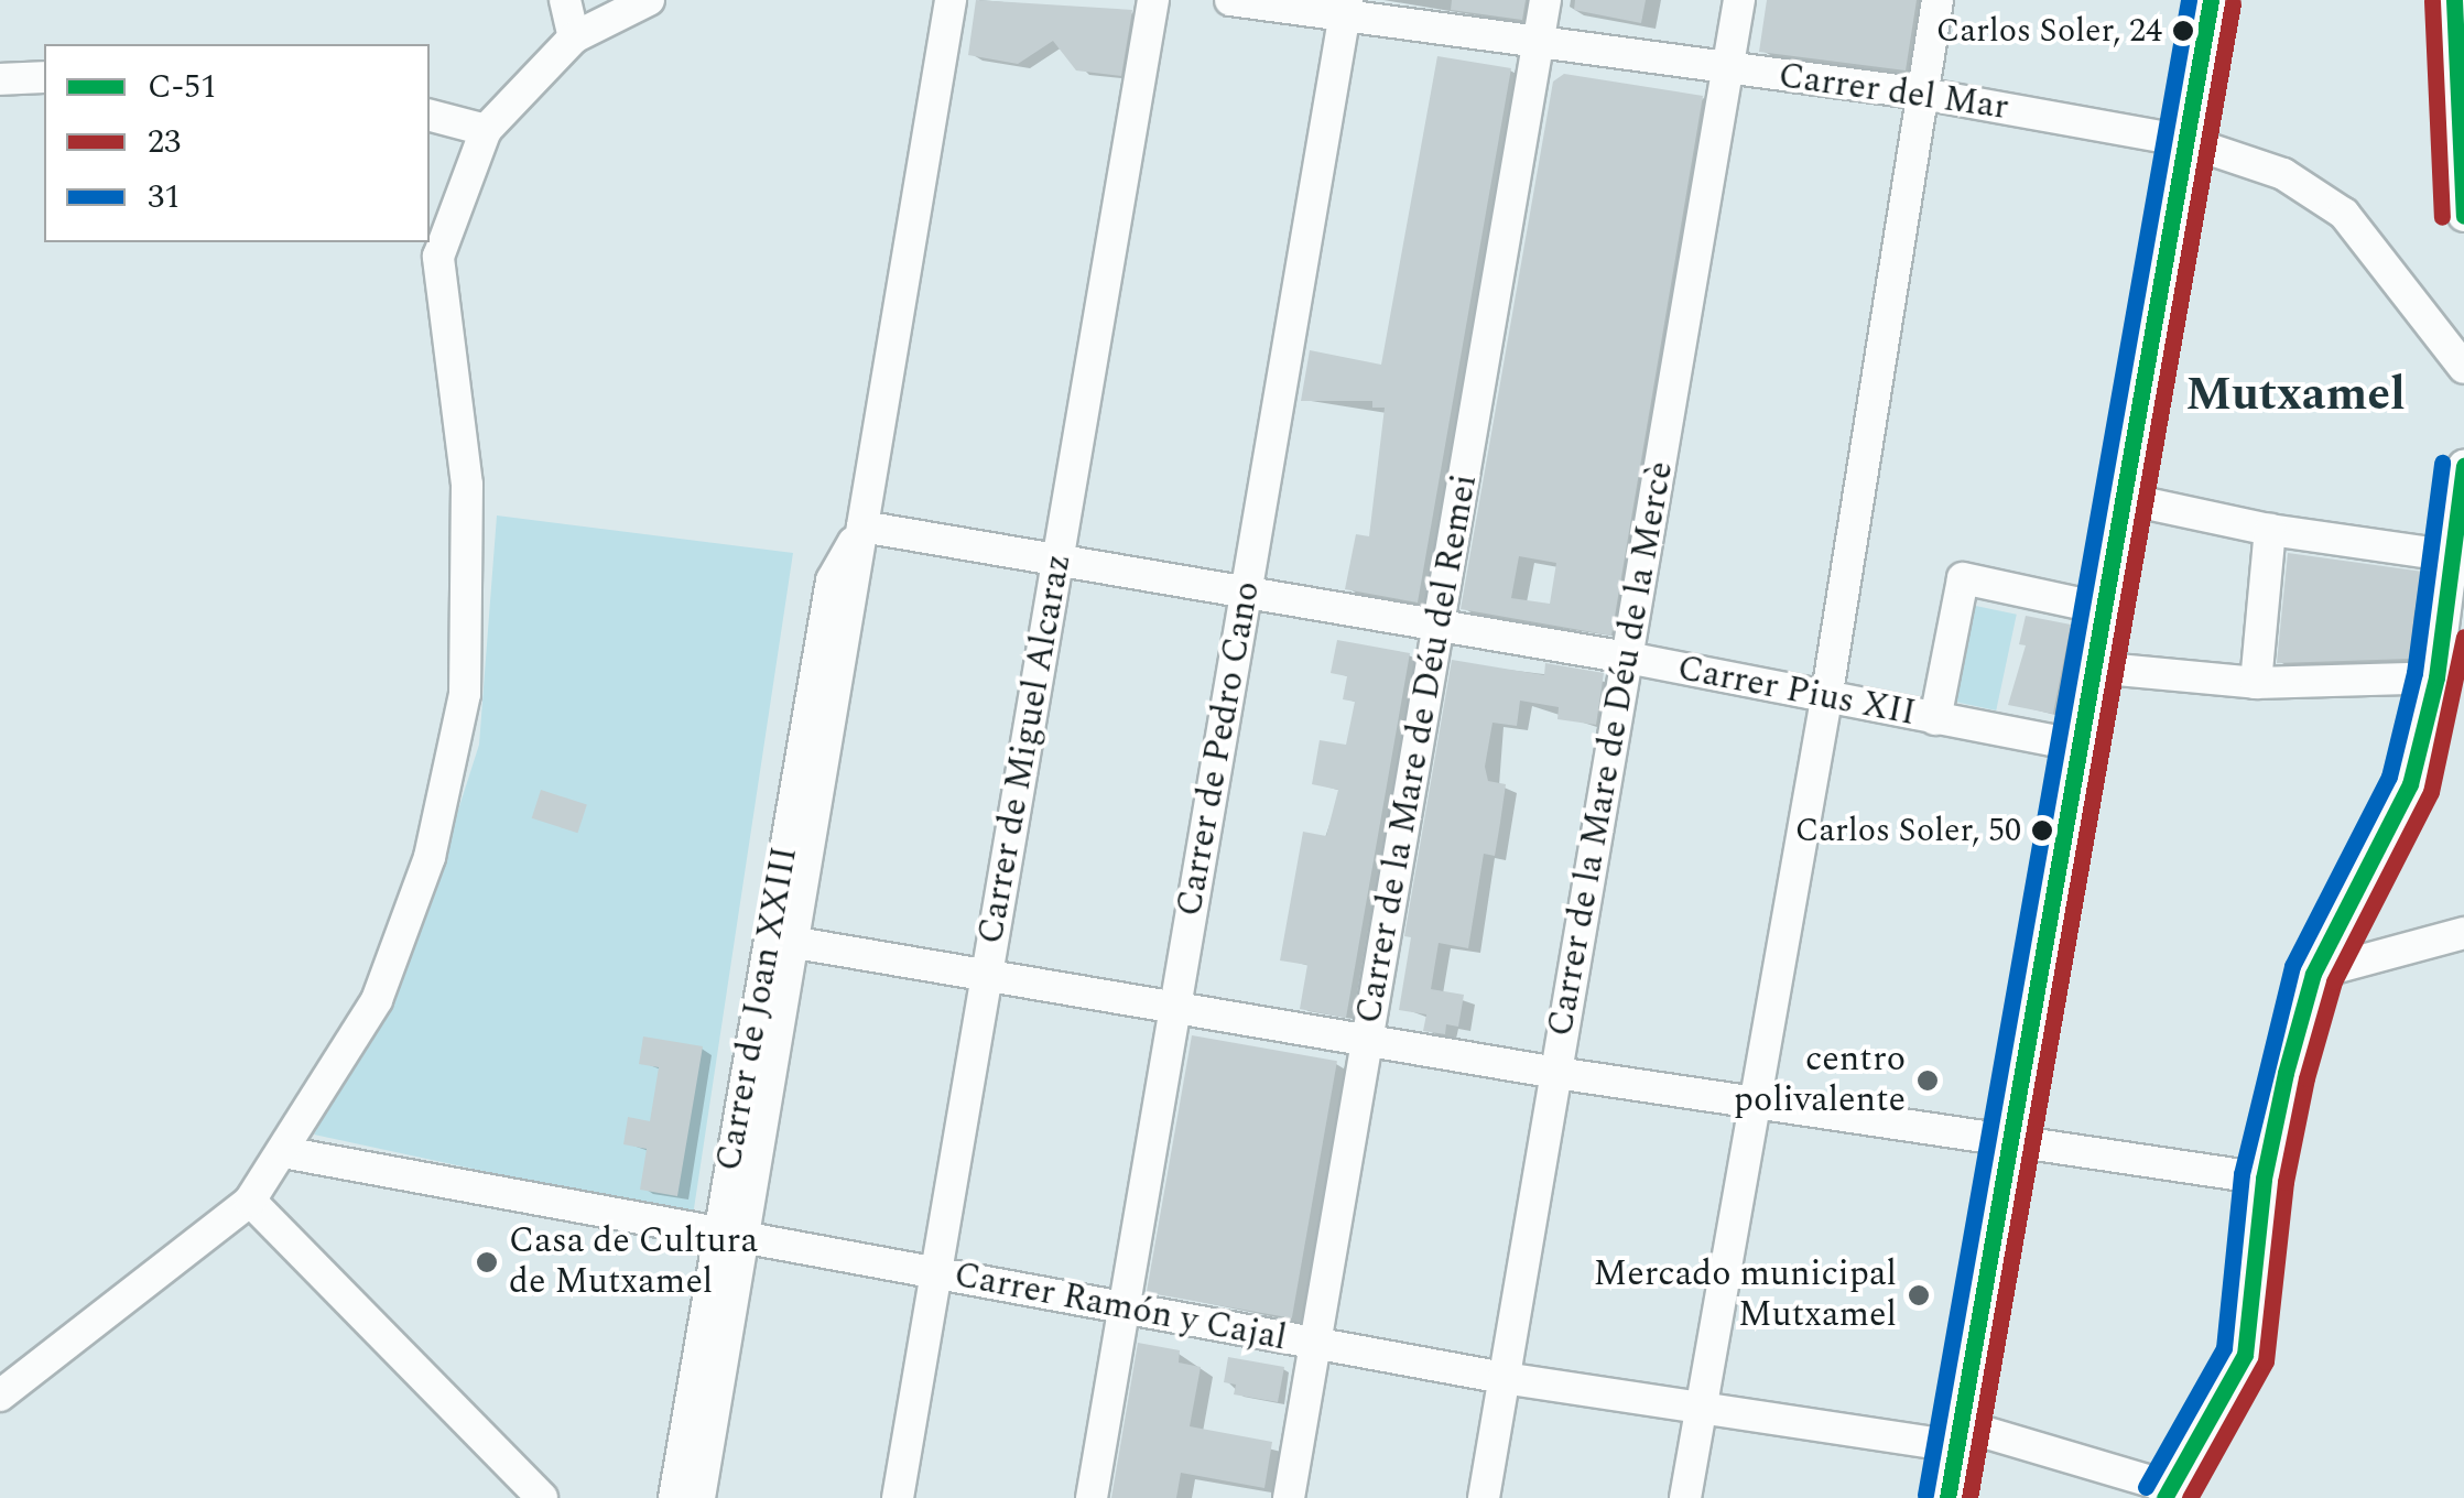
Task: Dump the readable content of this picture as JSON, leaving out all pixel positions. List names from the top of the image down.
{
  "streets": {
    "street": [
      "Carrer del Mar",
      "Carrer Pius XII",
      "Carrer de Miguel Alcaraz",
      "Carrer de Pedro Cano",
      "Carrer de la Mare de Déu del Remei",
      "Carrer de la Mare de Déu de la Mercè",
      "Carrer de Joan XXIII",
      "Carrer Ramón y Cajal"
    ]
  },
  "crossings": [
    ["Carrer del Mar", "Carrer de Pedro Cano"],
    ["Carrer del Mar", "Carrer de la Mare de Déu del Remei"],
    ["Carrer del Mar", "Carrer de la Mare de Déu de la Mercè"],
    ["Carrer Pius XII", "Carrer de Miguel Alcaraz"],
    ["Carrer Pius XII", "Carrer de Pedro Cano"],
    ["Carrer Pius XII", "Carrer de la Mare de Déu del Remei"],
    ["Carrer Pius XII", "Carrer de la Mare de Déu de la Mercè"],
    ["Carrer Pius XII", "Carrer de Joan XXIII"],
    ["Carrer de Miguel Alcaraz", "Carrer Ramón y Cajal"],
    ["Carrer de Pedro Cano", "Carrer Ramón y Cajal"],
    ["Carrer de la Mare de Déu del Remei", "Carrer Ramón y Cajal"],
    ["Carrer de la Mare de Déu de la Mercè", "Carrer Ramón y Cajal"],
    ["Carrer de Joan XXIII", "Carrer Ramón y Cajal"]
  ],
  "districts": ["Mutxamel"],
  "places": [
    "Carlos Soler, 24",
    "Carlos Soler, 50",
    "centro polivalente",
    "Casa de Cultura de Mutxamel",
    "Mercado municipal Mutxamel"
  ],
  "lines": ["transit line C-51", "transit line 31", "transit line 23"],
  "legend": ["C-51", "23", "31"]
}
